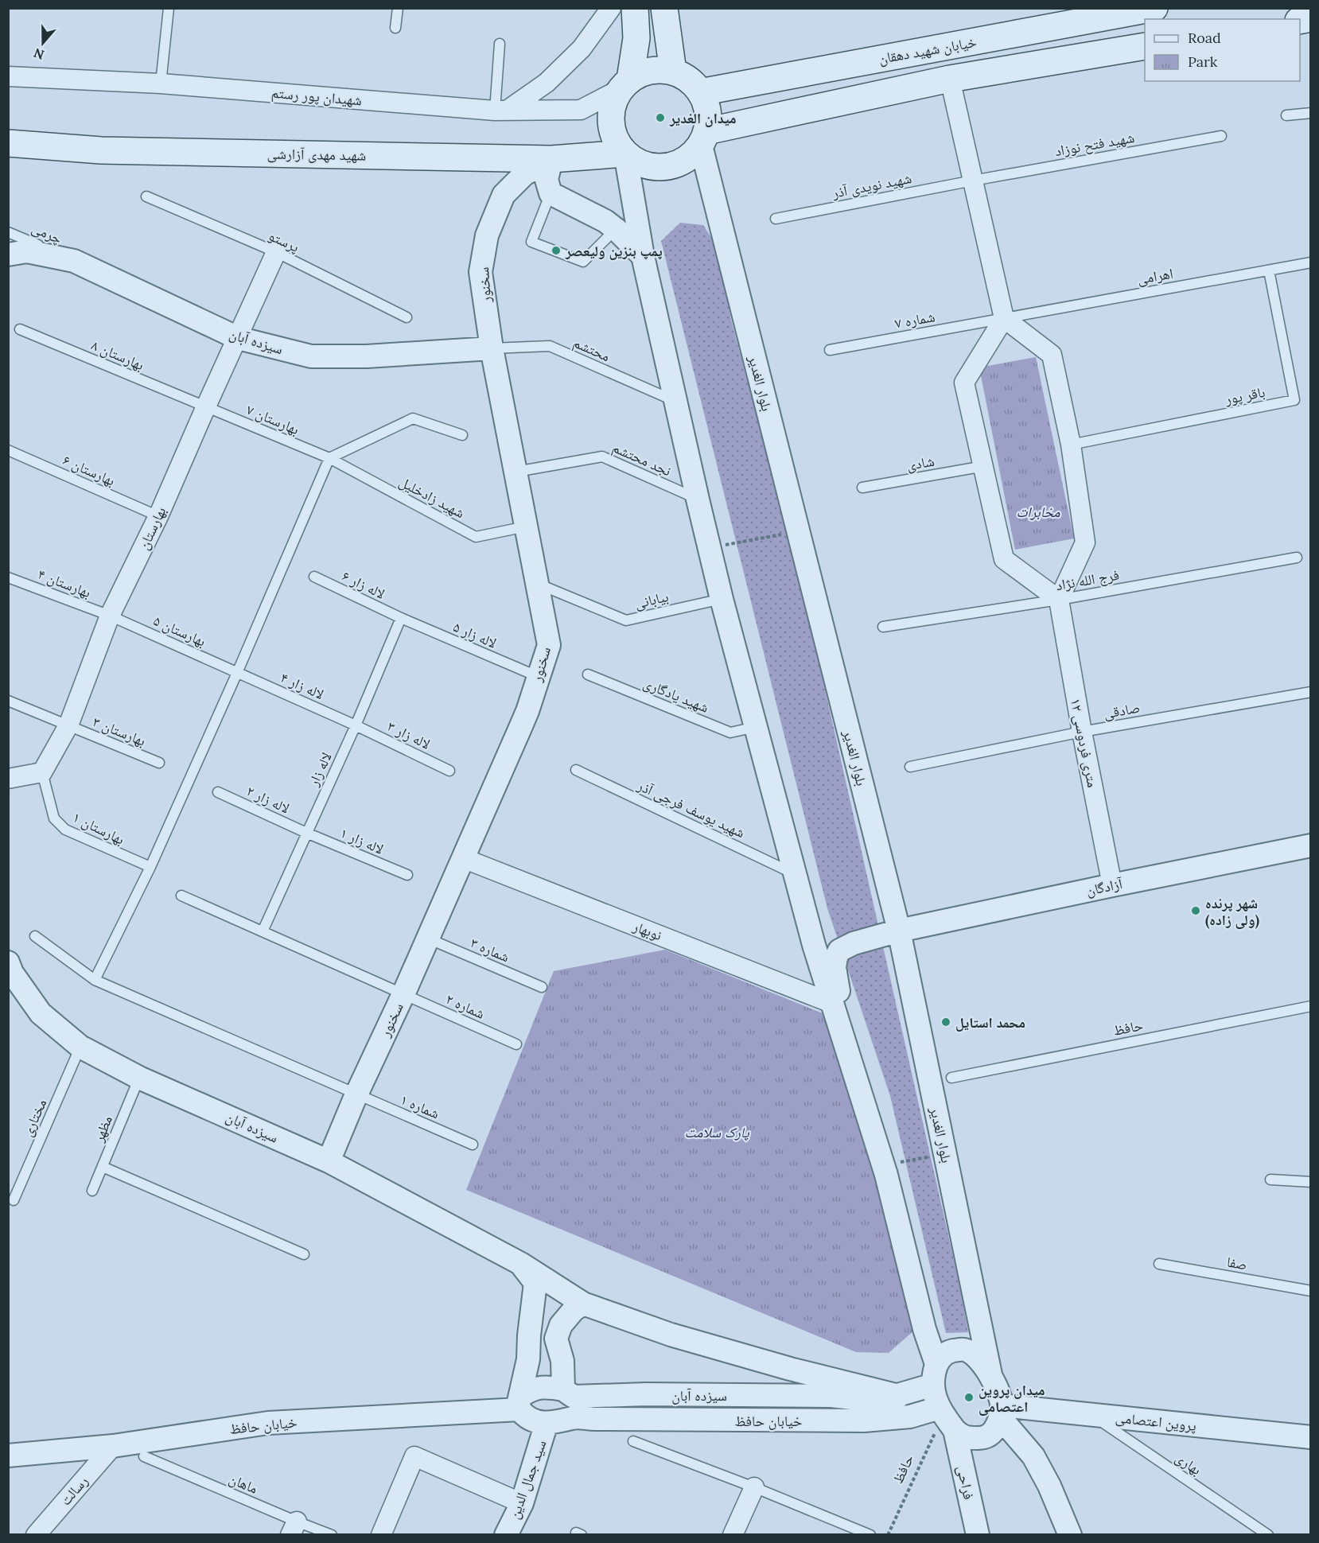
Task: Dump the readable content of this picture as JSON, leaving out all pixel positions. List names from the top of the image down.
{
  "streets": {
    "main road": ["خیابان شهید دهقان", "شهید مهدی آزارشی"],
    "street": [
      "شهیدان پور رستم",
      "سخنور",
      "سیزده آبان",
      "بلوار الغدیر",
      "بهارستان",
      "۱۲ متری فردوسی",
      "آزادگان",
      "نوبهار",
      "خیابان حافظ",
      "پروین اعتصامی",
      "سید جمال الدین",
      "فراحی",
      "رسالت"
    ],
    "lane": [
      "شهید فتح نوزاد",
      "شهید نویدی آذر",
      "چرمی",
      "پرستو",
      "اهرامی",
      "شماره ۷",
      "محتشم",
      "بهارستان ۸",
      "باقر پور",
      "بهارستان ۷",
      "نجد محتشم",
      "شادی",
      "بهارستان ۶",
      "شهید زادخلیل",
      "فرج الله نژاد",
      "بهارستان ۴",
      "لاله زار ۶",
      "بیابانی",
      "بهارستان ۵",
      "لاله زار ۵",
      "لاله زار ۴",
      "شهید یادگاری",
      "صادقی",
      "بهارستان ۳",
      "لاله زار ۳",
      "لاله زار",
      "لاله زار ۲",
      "شهید یوسف فرجی آذر",
      "بهارستان ۱",
      "لاله زار ۱",
      "شماره ۳",
      "شماره ۲",
      "حافظ",
      "شماره ۱",
      "مختاری",
      "مظهر",
      "صفا",
      "بهاری",
      "ماهان"
    ]
  },
  "crossings": [
    ["خیابان شهید دهقان", "شهیدان پور رستم"],
    ["خیابان شهید دهقان", "شهید مهدی آزارشی"],
    ["خیابان شهید دهقان", "بلوار الغدیر"],
    ["شهیدان پور رستم", "شهید مهدی آزارشی"],
    ["شهیدان پور رستم", "بلوار الغدیر"],
    ["شهید فتح نوزاد", "شهید نویدی آذر"],
    ["شهید مهدی آزارشی", "سخنور"],
    ["شهید مهدی آزارشی", "بلوار الغدیر"],
    ["چرمی", "سیزده آبان"],
    ["پرستو", "بهارستان"],
    ["اهرامی", "شماره ۷"],
    ["اهرامی", "باقر پور"],
    ["سخنور", "سیزده آبان"],
    ["سخنور", "محتشم"],
    ["سخنور", "نجد محتشم"],
    ["سخنور", "شهید زادخلیل"],
    ["سخنور", "بیابانی"],
    ["سخنور", "لاله زار ۵"],
    ["سخنور", "نوبهار"],
    ["سخنور", "شماره ۳"],
    ["سخنور", "شماره ۲"],
    ["سخنور", "شماره ۱"],
    ["سیزده آبان", "محتشم"],
    ["سیزده آبان", "بلوار الغدیر"],
    ["سیزده آبان", "بهارستان"],
    ["سیزده آبان", "حافظ"],
    ["سیزده آبان", "مختاری"],
    ["سیزده آبان", "مظهر"],
    ["سیزده آبان", "خیابان حافظ"],
    ["سیزده آبان", "پروین اعتصامی"],
    ["سیزده آبان", "سید جمال الدین"],
    ["سیزده آبان", "فراحی"],
    ["بهارستان ۸", "بهارستان ۷"],
    ["بهارستان ۸", "بهارستان"],
    ["بلوار الغدیر", "آزادگان"],
    ["بلوار الغدیر", "حافظ"],
    ["بلوار الغدیر", "خیابان حافظ"],
    ["بلوار الغدیر", "پروین اعتصامی"],
    ["بلوار الغدیر", "فراحی"],
    ["بهارستان ۷", "شهید زادخلیل"],
    ["بهارستان ۷", "بهارستان"],
    ["بهارستان ۶", "بهارستان"],
    ["بهارستان", "بهارستان ۴"],
    ["بهارستان", "بهارستان ۵"],
    ["بهارستان", "بهارستان ۳"],
    ["بهارستان", "بهارستان ۱"],
    ["فرج الله نژاد", "۱۲ متری فردوسی"],
    ["بهارستان ۴", "بهارستان ۵"],
    ["لاله زار ۶", "لاله زار ۵"],
    ["لاله زار ۶", "لاله زار"],
    ["بهارستان ۵", "لاله زار ۴"],
    ["لاله زار ۵", "لاله زار"],
    ["لاله زار ۴", "لاله زار ۳"],
    ["لاله زار ۴", "لاله زار"],
    ["صادقی", "۱۲ متری فردوسی"],
    ["لاله زار ۳", "لاله زار"],
    ["۱۲ متری فردوسی", "آزادگان"],
    ["لاله زار", "لاله زار ۲"],
    ["لاله زار", "لاله زار ۱"],
    ["لاله زار", "شماره ۲"],
    ["لاله زار ۲", "لاله زار ۱"],
    ["حافظ", "خیابان حافظ"],
    ["حافظ", "پروین اعتصامی"],
    ["حافظ", "فراحی"],
    ["خیابان حافظ", "پروین اعتصامی"],
    ["خیابان حافظ", "سید جمال الدین"],
    ["خیابان حافظ", "فراحی"],
    ["خیابان حافظ", "رسالت"],
    ["پروین اعتصامی", "بهاری"],
    ["پروین اعتصامی", "فراحی"]
  ],
  "parks": ["مخابرات", "پارک سلامت"],
  "places": [
    "میدان الغدیر",
    "پمپ بنزین ولیعصر",
    "شهر پرنده (ولی زاده)",
    "محمد استایل",
    "میدان پروین اعتصامی"
  ],
  "legend": ["Road", "Park"],
  "north": "bottom"
}
